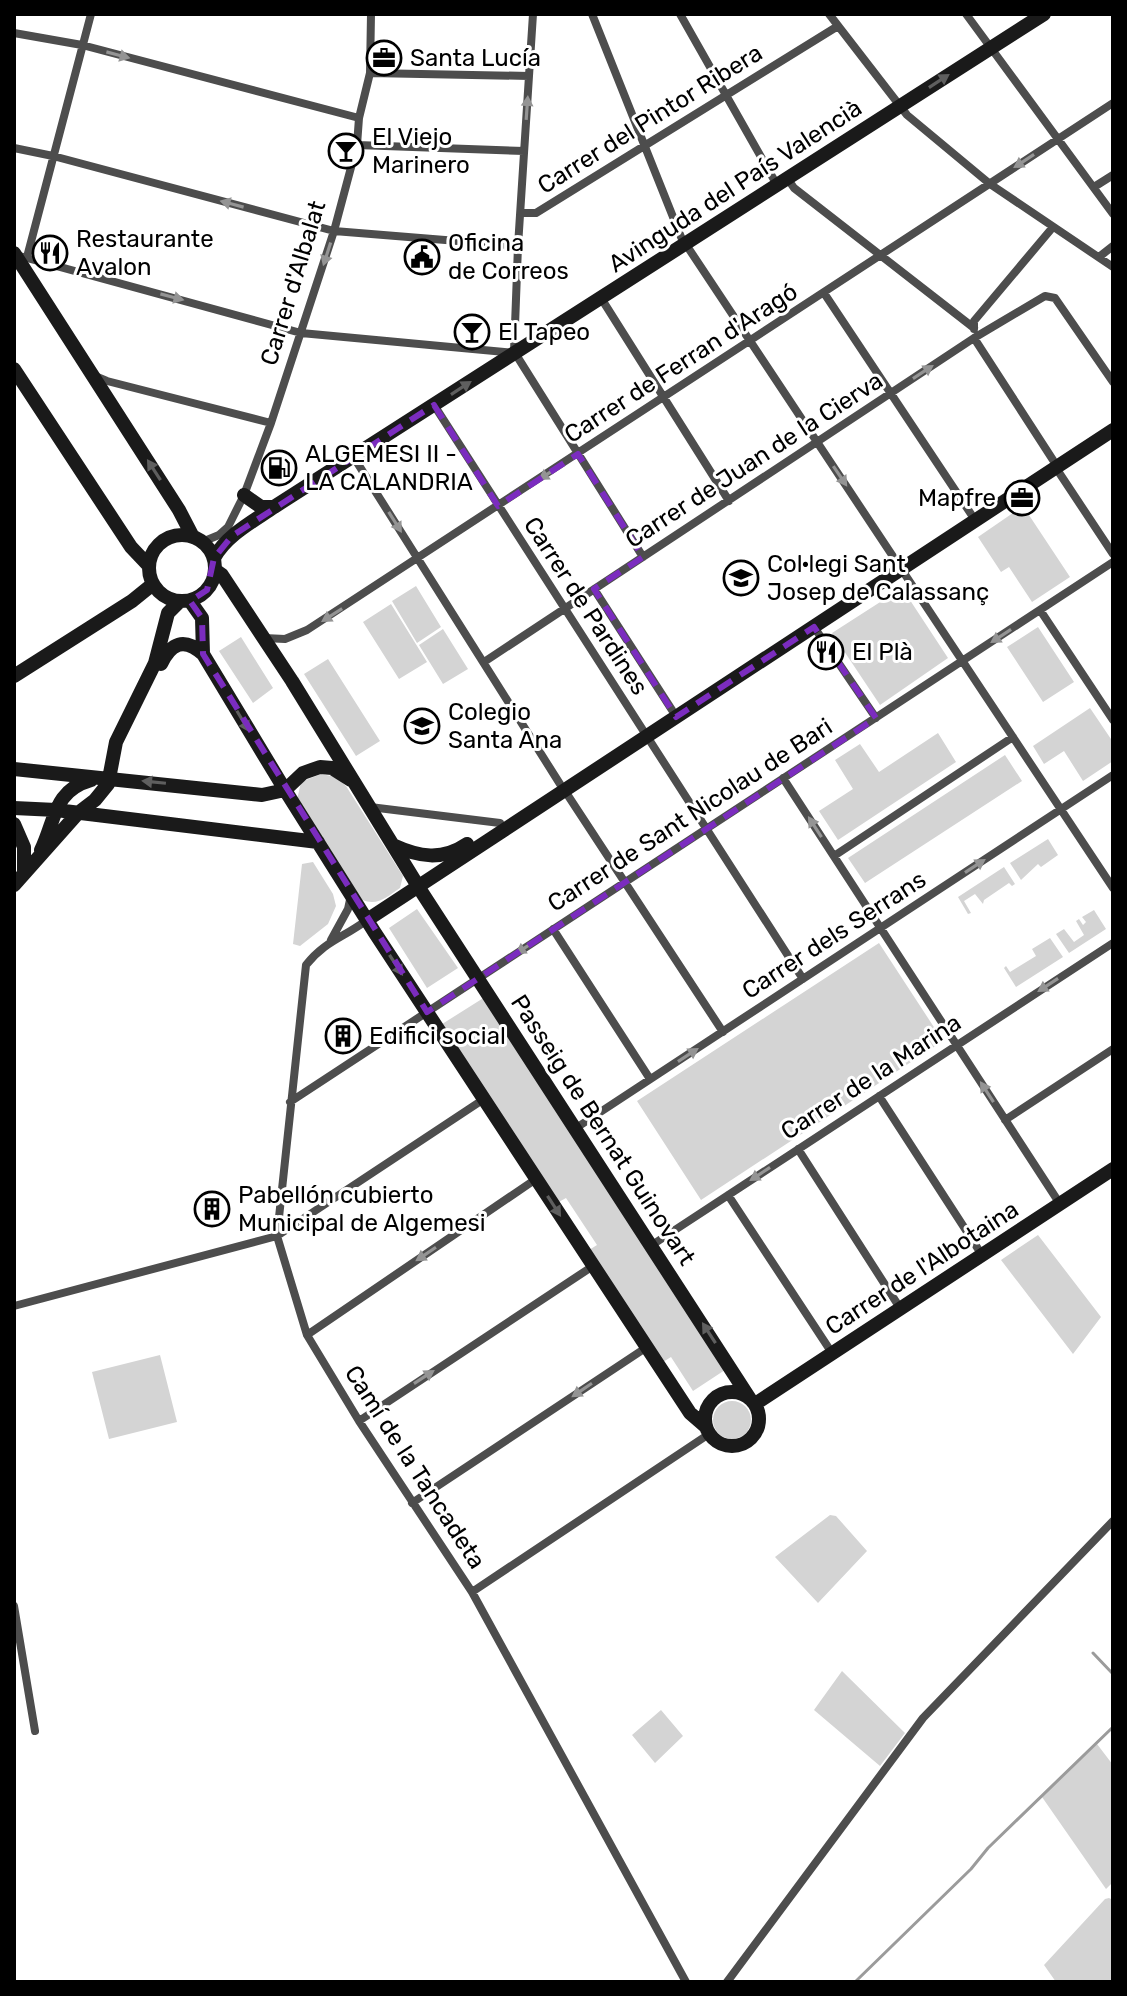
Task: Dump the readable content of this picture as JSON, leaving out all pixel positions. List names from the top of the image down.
{
  "streets": {
    "street": [
      "Carrer del Pintor Ribera",
      "Avinguda del País Valencià",
      "Carrer d'Albalat",
      "Carrer de Ferran d'Aragó",
      "Carrer de Juan de la Cierva",
      "Carrer de Pardines",
      "Carrer de Sant Nicolau de Bari",
      "Carrer dels Serrans",
      "Carrer de la Marina",
      "Passeig de Bernat Guinovart",
      "Carrer de l'Albotaina",
      "Camí de la Tancadeta"
    ]
  },
  "crossings": [
    ["Avinguda del País Valencià", "Carrer d'Albalat"],
    ["Avinguda del País Valencià", "Carrer de Pardines"],
    ["Avinguda del País Valencià", "Passeig de Bernat Guinovart"],
    ["Carrer d'Albalat", "Passeig de Bernat Guinovart"],
    ["Carrer de Ferran d'Aragó", "Carrer de Pardines"],
    ["Carrer de Ferran d'Aragó", "Passeig de Bernat Guinovart"],
    ["Carrer de Juan de la Cierva", "Carrer de Pardines"],
    ["Carrer de Pardines", "Carrer de Sant Nicolau de Bari"],
    ["Carrer de Pardines", "Carrer dels Serrans"],
    ["Carrer de Sant Nicolau de Bari", "Passeig de Bernat Guinovart"],
    ["Carrer de Sant Nicolau de Bari", "Camí de la Tancadeta"],
    ["Carrer dels Serrans", "Passeig de Bernat Guinovart"],
    ["Carrer de la Marina", "Passeig de Bernat Guinovart"],
    ["Passeig de Bernat Guinovart", "Carrer de l'Albotaina"]
  ],
  "one_way": ["Carrer dels Serrans", "Carrer de la Marina"],
  "places": {
    "office": ["Santa Lucía", "Mapfre"],
    "bar": ["El Viejo Marinero", "El Tapeo"],
    "restaurant": ["Restaurante Avalon", "El Plà"],
    "public building": ["Oficina de Correos"],
    "fuel station": ["ALGEMESI II - LA CALANDRIA"],
    "school or university": ["Col·legi Sant Josep de Calassanç", "Colegio Santa Ana"],
    "building": ["Edifici social", "Pabellón cubierto Municipal de Algemesi"]
  }
}
